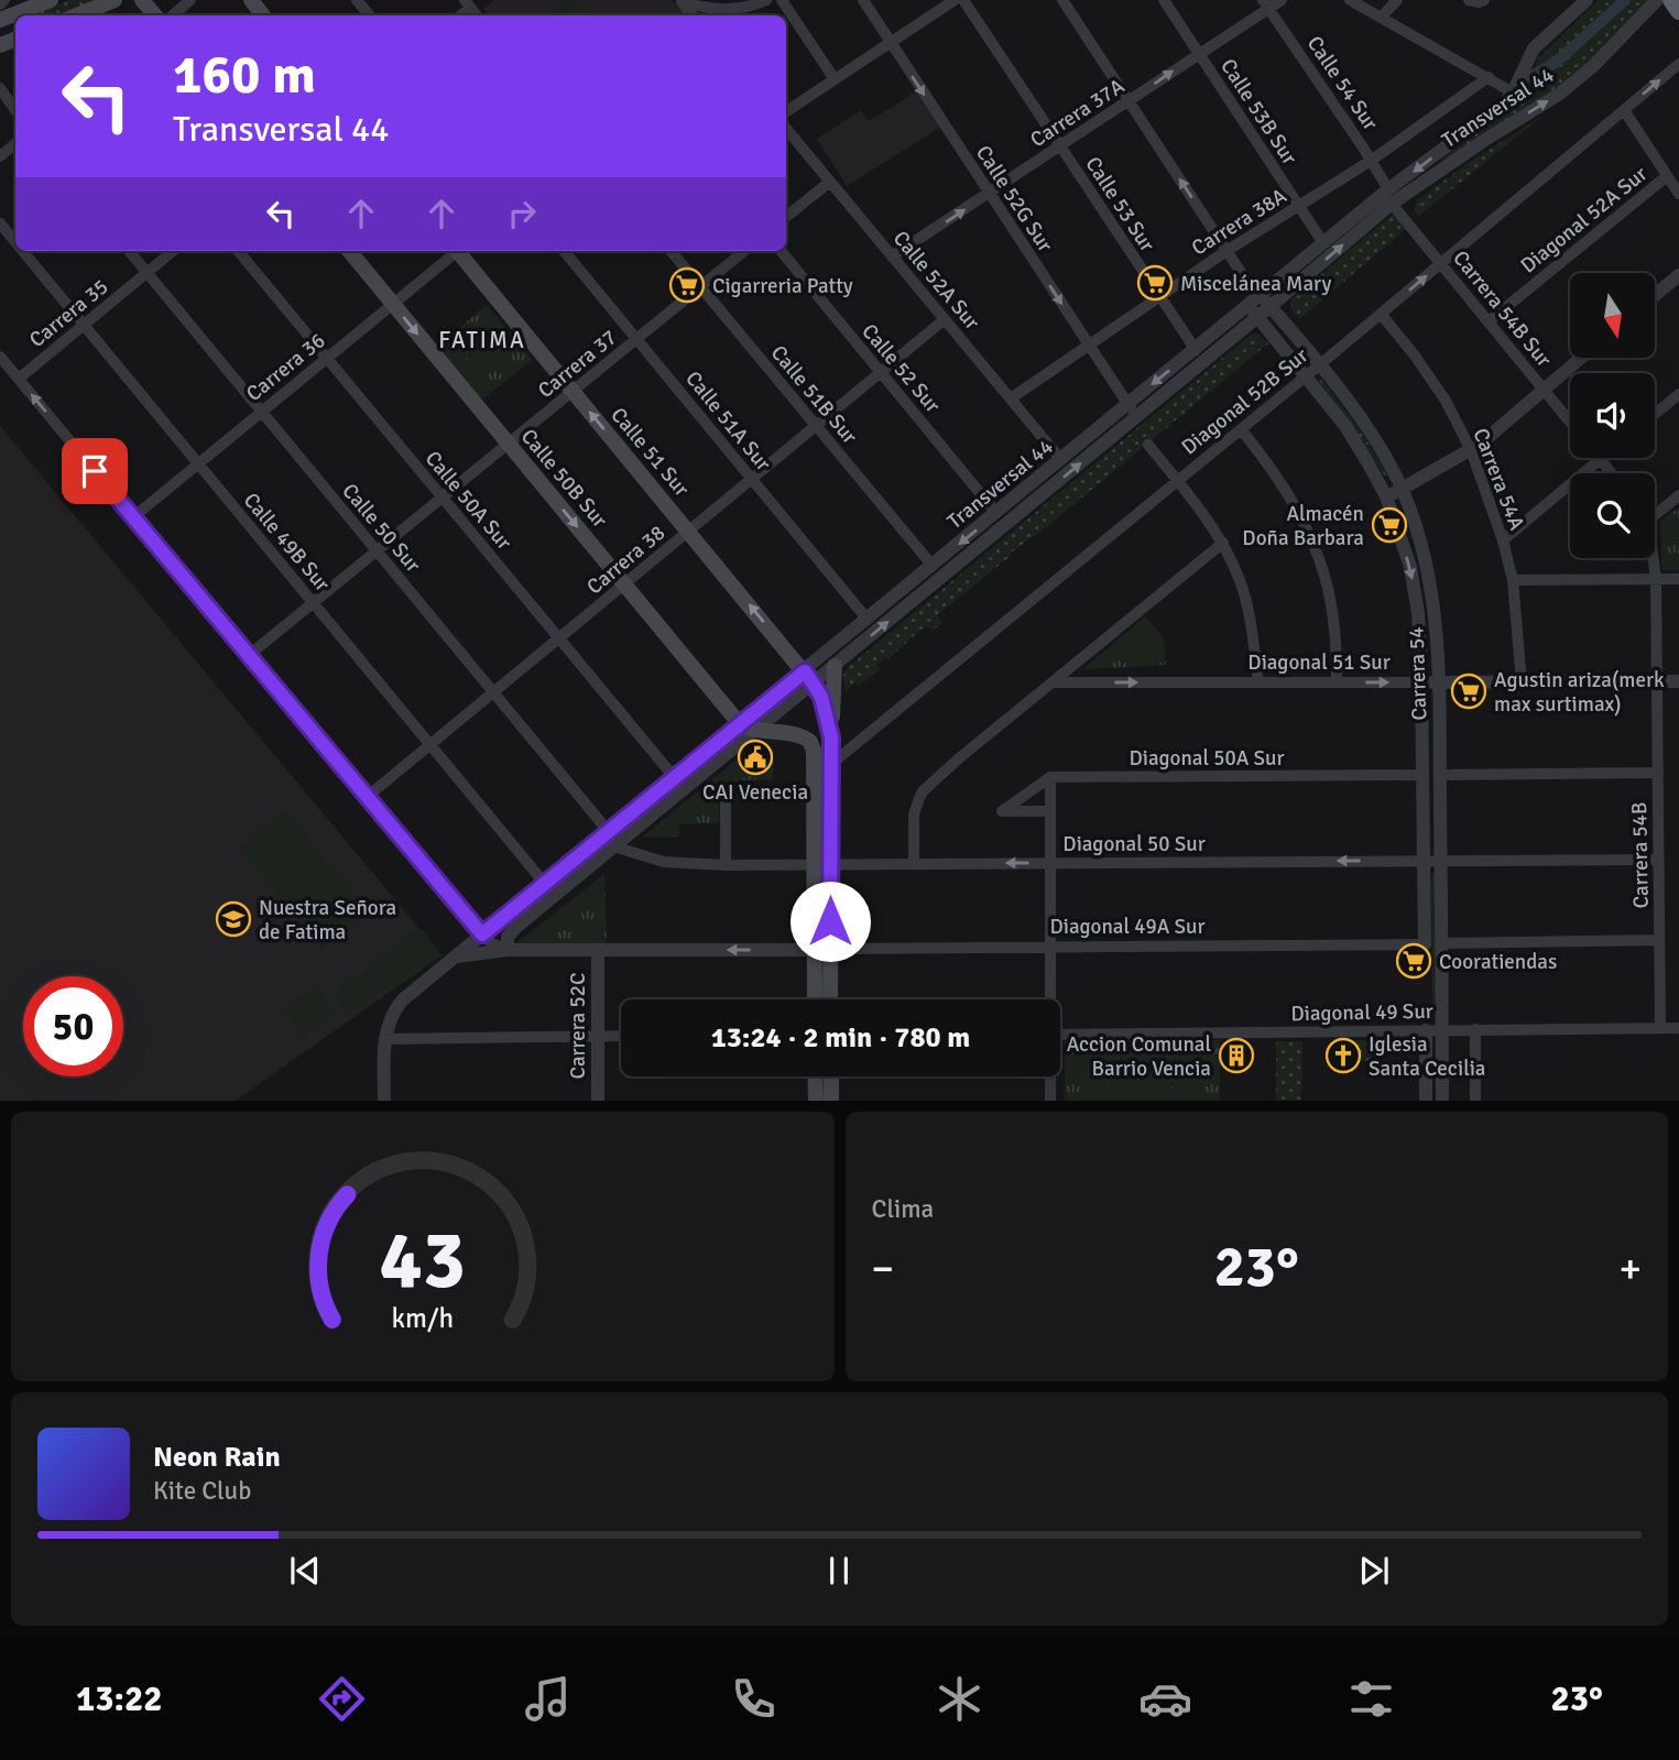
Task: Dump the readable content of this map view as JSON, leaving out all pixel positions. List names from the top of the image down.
{
  "streets": {
    "main road": ["Calle 51 Sur", "Calle 50B Sur"],
    "street": [
      "Calle 54 Sur",
      "Transversal 44",
      "Calle 53B Sur",
      "Carrera 37A",
      "Calle 52G Sur",
      "Calle 53 Sur",
      "Diagonal 52A Sur",
      "Carrera 38A",
      "Calle 52A Sur",
      "Carrera 54B Sur",
      "Carrera 35",
      "Carrera 37",
      "Carrera 36",
      "Calle 52 Sur",
      "Calle 51B Sur",
      "Diagonal 52B Sur",
      "Calle 51A Sur",
      "Carrera 54A",
      "Calle 50A Sur",
      "Calle 50 Sur",
      "Calle 49B Sur",
      "Carrera 38",
      "Diagonal 51 Sur",
      "Carrera 54",
      "Diagonal 50A Sur",
      "Diagonal 50 Sur",
      "Carrera 54B",
      "Diagonal 49A Sur",
      "Diagonal 49 Sur",
      "Carrera 52C"
    ]
  },
  "crossings": [
    ["Calle 54 Sur", "Transversal 44"],
    ["Calle 54 Sur", "Carrera 37A"],
    ["Calle 54 Sur", "Carrera 38A"],
    ["Calle 54 Sur", "Carrera 54B Sur"],
    ["Transversal 44", "Calle 53B Sur"],
    ["Transversal 44", "Calle 52G Sur"],
    ["Transversal 44", "Calle 53 Sur"],
    ["Transversal 44", "Calle 52A Sur"],
    ["Transversal 44", "Carrera 54B Sur"],
    ["Transversal 44", "Calle 52 Sur"],
    ["Transversal 44", "Calle 51B Sur"],
    ["Transversal 44", "Calle 51A Sur"],
    ["Transversal 44", "Calle 51 Sur"],
    ["Transversal 44", "Calle 50B Sur"],
    ["Transversal 44", "Calle 50A Sur"],
    ["Transversal 44", "Calle 50 Sur"],
    ["Transversal 44", "Calle 49B Sur"],
    ["Transversal 44", "Carrera 54"],
    ["Transversal 44", "Diagonal 50 Sur"],
    ["Transversal 44", "Diagonal 49A Sur"],
    ["Calle 53B Sur", "Carrera 37A"],
    ["Calle 53B Sur", "Carrera 38A"],
    ["Carrera 37A", "Calle 52G Sur"],
    ["Carrera 37A", "Calle 53 Sur"],
    ["Carrera 37A", "Calle 52A Sur"],
    ["Calle 52G Sur", "Carrera 38A"],
    ["Calle 53 Sur", "Carrera 38A"],
    ["Diagonal 52A Sur", "Carrera 54B Sur"],
    ["Carrera 38A", "Calle 52A Sur"],
    ["Calle 52A Sur", "Carrera 38"],
    ["Carrera 54B Sur", "Diagonal 52B Sur"],
    ["Carrera 35", "Calle 50 Sur"],
    ["Carrera 35", "Calle 49B Sur"],
    ["Carrera 37", "Calle 51B Sur"],
    ["Carrera 37", "Calle 51A Sur"],
    ["Carrera 37", "Calle 51 Sur"],
    ["Carrera 37", "Calle 50B Sur"],
    ["Carrera 37", "Calle 50A Sur"],
    ["Carrera 37", "Calle 50 Sur"],
    ["Carrera 37", "Calle 49B Sur"],
    ["Carrera 36", "Calle 50B Sur"],
    ["Carrera 36", "Calle 50A Sur"],
    ["Carrera 36", "Calle 50 Sur"],
    ["Carrera 36", "Calle 49B Sur"],
    ["Calle 52 Sur", "Carrera 38"],
    ["Calle 51B Sur", "Carrera 38"],
    ["Diagonal 52B Sur", "Carrera 54A"],
    ["Diagonal 52B Sur", "Carrera 54"],
    ["Calle 51A Sur", "Carrera 38"],
    ["Calle 51 Sur", "Carrera 38"],
    ["Calle 50B Sur", "Carrera 38"],
    ["Carrera 54A", "Diagonal 51 Sur"],
    ["Calle 50A Sur", "Carrera 38"],
    ["Calle 50 Sur", "Carrera 38"],
    ["Calle 49B Sur", "Carrera 38"],
    ["Diagonal 51 Sur", "Carrera 54"],
    ["Diagonal 51 Sur", "Carrera 54B"],
    ["Carrera 54", "Diagonal 50A Sur"],
    ["Carrera 54", "Diagonal 50 Sur"],
    ["Carrera 54", "Diagonal 49A Sur"],
    ["Carrera 54", "Diagonal 49 Sur"],
    ["Diagonal 50 Sur", "Carrera 54B"],
    ["Carrera 54B", "Diagonal 49 Sur"],
    ["Diagonal 49A Sur", "Carrera 52C"]
  ],
  "one_way": [
    "Carrera 37A",
    "Calle 52G Sur",
    "Calle 51 Sur",
    "Calle 50B Sur",
    "Diagonal 51 Sur",
    "Diagonal 50 Sur"
  ],
  "districts": ["FATIMA"],
  "places": {
    "supermarket": [
      "Miscelánea Mary",
      "Cigarreria Patty",
      "Almacén Doña Barbara",
      "Agustin ariza(merk max surtimax)",
      "Cooratiendas"
    ],
    "public building": ["CAI Venecia"],
    "school or university": ["Nuestra Señora de Fatima"],
    "building": ["Accion Comunal Barrio Vencia"],
    "church": ["Iglesia Santa Cecilia"]
  },
  "north": "bottom",
  "page": {
    "turn": ["160 m", "Transversal 44"],
    "limit": "50",
    "trip": "13:24 · 2 min · 780 m",
    "tile": "Clima",
    "heat": ["−", "23°", "+"],
    "song": ["Neon Rain", "Kite Club"],
    "tabs": ["13:22", "23°"],
    "gauge": ["43", "km/h"]
  }
}
